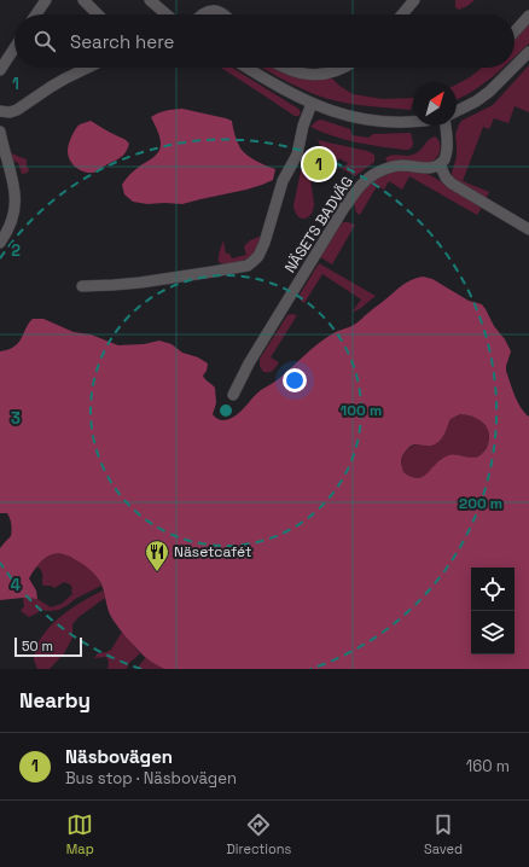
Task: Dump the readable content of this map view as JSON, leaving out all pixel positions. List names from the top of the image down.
{
  "streets": {
    "street": ["NÄSETS BADVÄG"]
  },
  "places": {
    "restaurant": ["Näsetcafét"]
  },
  "scale_bar": "50 m",
  "north": "top right",
  "page": {
    "search": "Search here",
    "pins": "1",
    "scale": "50 m",
    "heading": "Nearby",
    "list": [
      {
        "mark": "1",
        "name": "Näsbovägen",
        "note": "Bus stop · Näsbovägen",
        "value": "160 m"
      }
    ],
    "nav": ["Map", "Directions", "Saved"]
  },
  "grid": {
    "rows": [
      "1",
      "2",
      "3",
      "4"
    ]
  },
  "rings": ["100 m", "200 m"]
}
